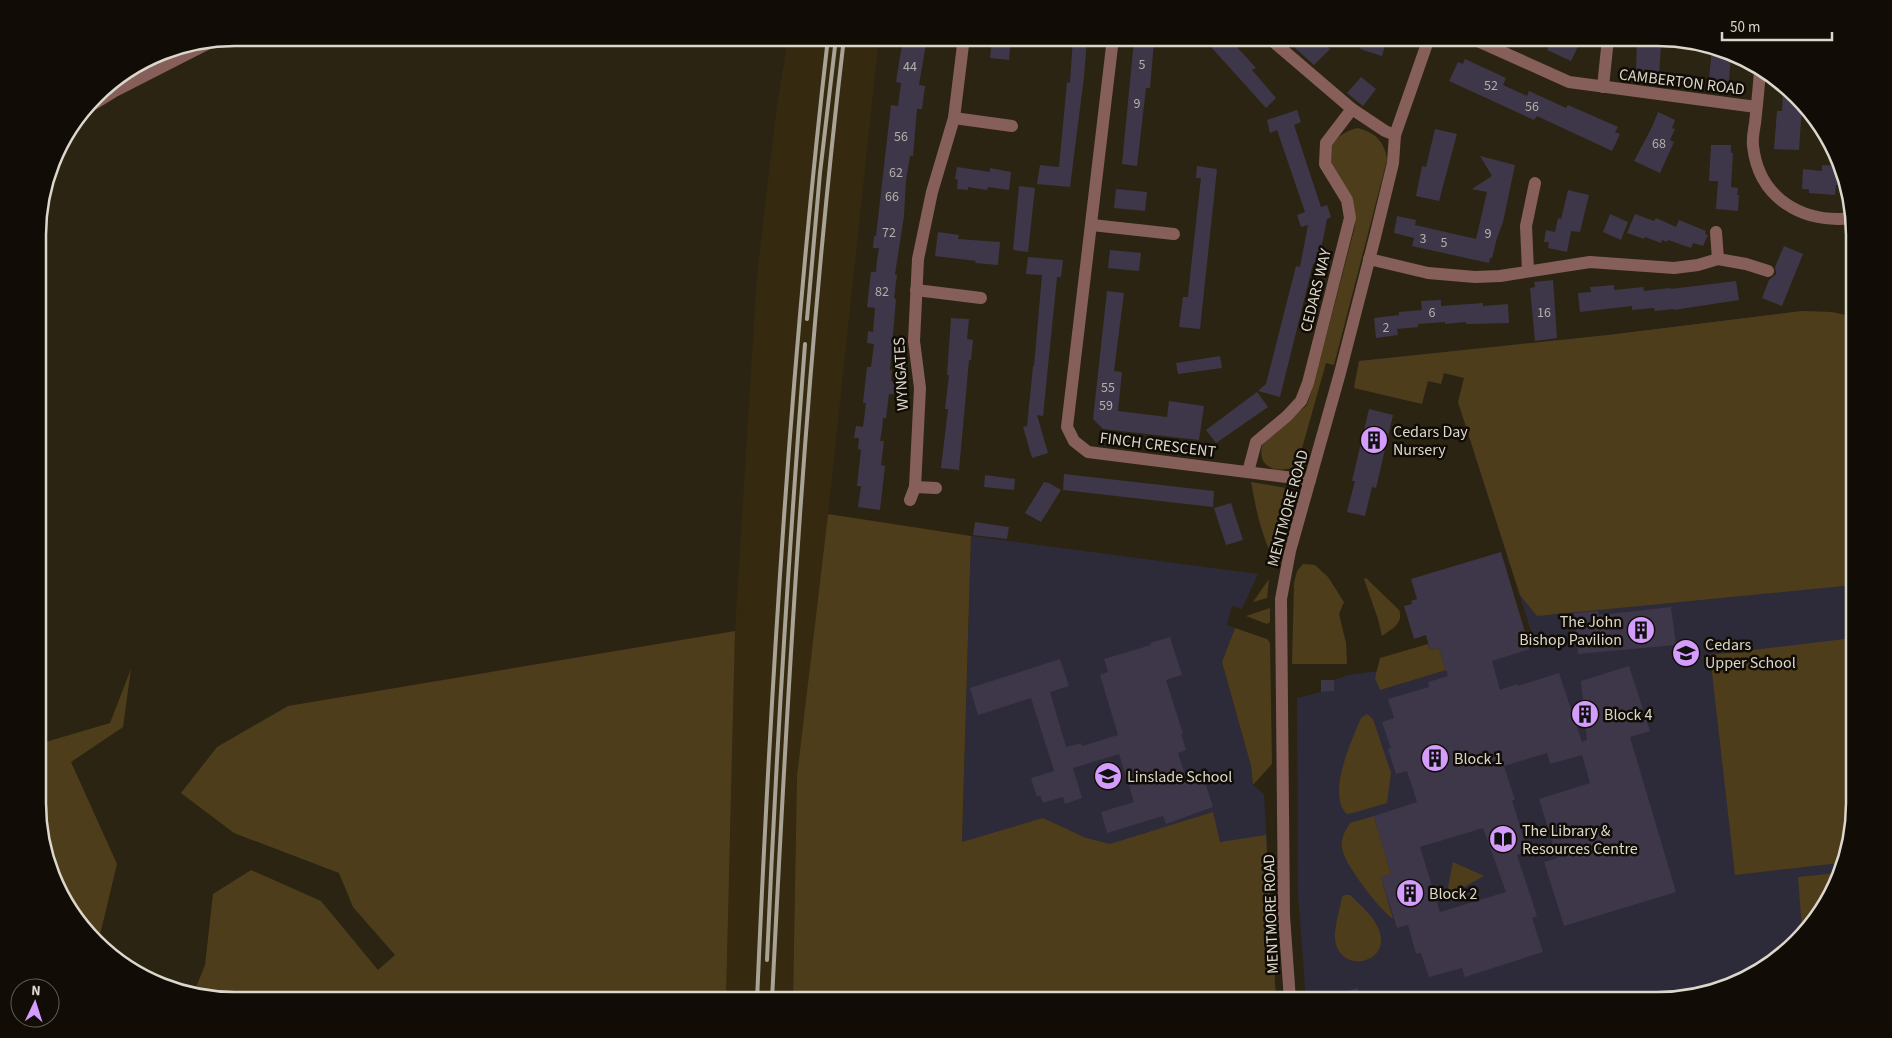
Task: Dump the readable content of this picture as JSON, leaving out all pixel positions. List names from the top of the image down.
{
  "streets": {
    "street": [
      "CAMBERTON ROAD",
      "CEDARS WAY",
      "WYNGATES",
      "FINCH CRESCENT",
      "MENTMORE ROAD"
    ]
  },
  "crossings": [
    ["CEDARS WAY", "FINCH CRESCENT"],
    ["FINCH CRESCENT", "MENTMORE ROAD"]
  ],
  "places": {
    "building": [
      "Cedars Day Nursery",
      "The John Bishop Pavilion",
      "Block 4",
      "Block 1",
      "Block 2"
    ],
    "school or university": ["Cedars Upper School", "Linslade School"],
    "library": ["The Library & Resources Centre"]
  },
  "house_numbers": [
    "5",
    "44",
    "52",
    "9",
    "56",
    "56",
    "68",
    "62",
    "66",
    "72",
    "9",
    "3",
    "5",
    "82",
    "6",
    "16",
    "2",
    "55",
    "59"
  ],
  "scale_bar": "50 m",
  "north": "top"
}
